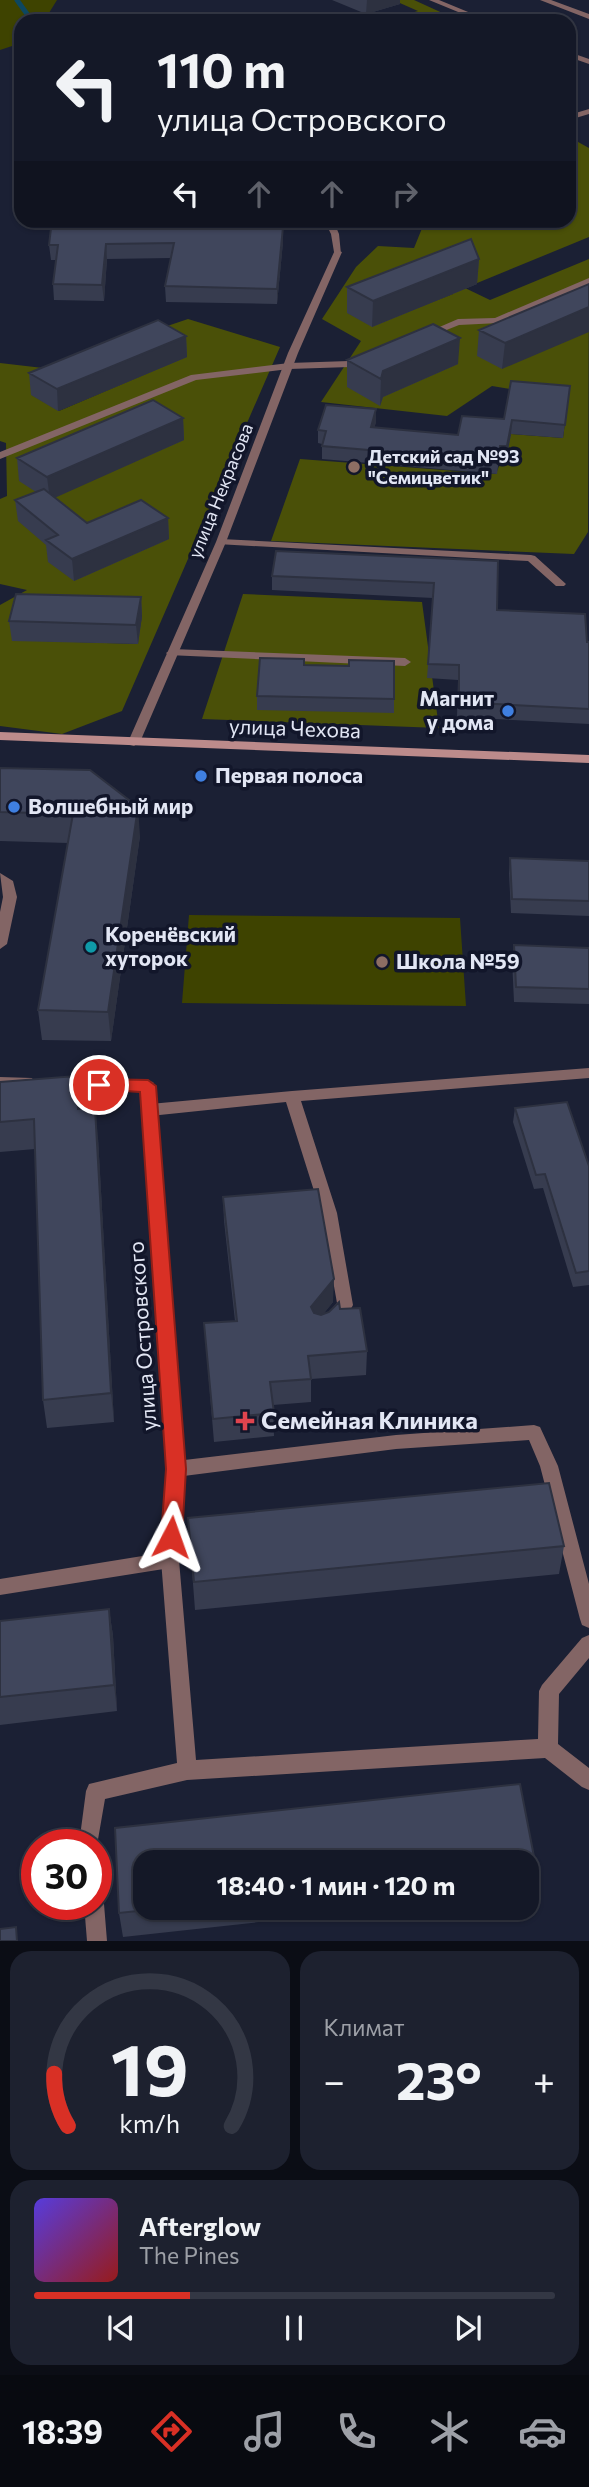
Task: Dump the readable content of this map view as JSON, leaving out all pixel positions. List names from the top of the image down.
{
  "streets": {
    "main road": ["улица Чехова"],
    "street": ["улица Некрасова", "улица Островского"]
  },
  "crossings": [
    ["улица Некрасова", "улица Чехова"]
  ],
  "places": {
    "other": [
      "Детский сад №93 \"Семицветик\"",
      "Магнит у дома",
      "Первая полоса",
      "Волшебный мир",
      "Коренёвский хуторок",
      "Школа №59"
    ],
    "health": ["Семейная Клиника"]
  },
  "page": {
    "turn": ["110 m", "улица Островского"],
    "limit": "30",
    "trip": "18:40 · 1 мин · 120 m",
    "tile": "Климат",
    "heat": ["−", "23°", "+"],
    "song": ["Afterglow", "The Pines"],
    "tabs": "18:39",
    "gauge": ["19", "km/h"]
  }
}
